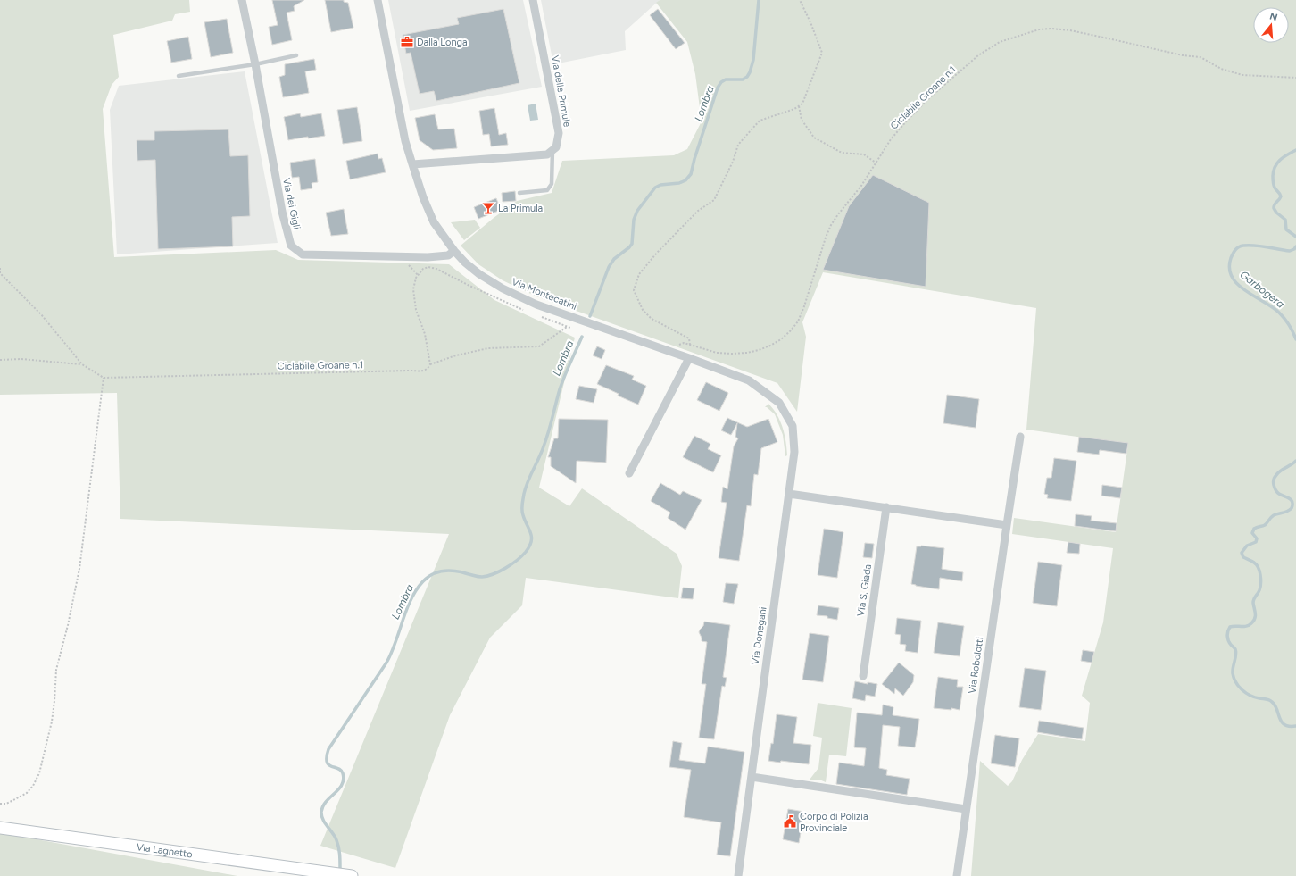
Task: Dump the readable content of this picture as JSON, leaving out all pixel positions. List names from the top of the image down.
{
  "streets": {
    "street": [
      "Via delle Primule",
      "Via dei Gigli",
      "Via Montecatini",
      "Via S. Giada",
      "Via Donegani",
      "Via Robolotti",
      "Via Laghetto"
    ],
    "path": ["Ciclabile Groane n.1"]
  },
  "crossings": [
    ["Via dei Gigli", "Via Montecatini"],
    ["Via Montecatini", "Via Donegani"]
  ],
  "water": ["Lombra", "Garbogera"],
  "places": {
    "office": ["Dalla Longa"],
    "bar": ["La Primula"],
    "public building": ["Corpo di Polizia Provinciale"]
  },
  "north": "top"
}
